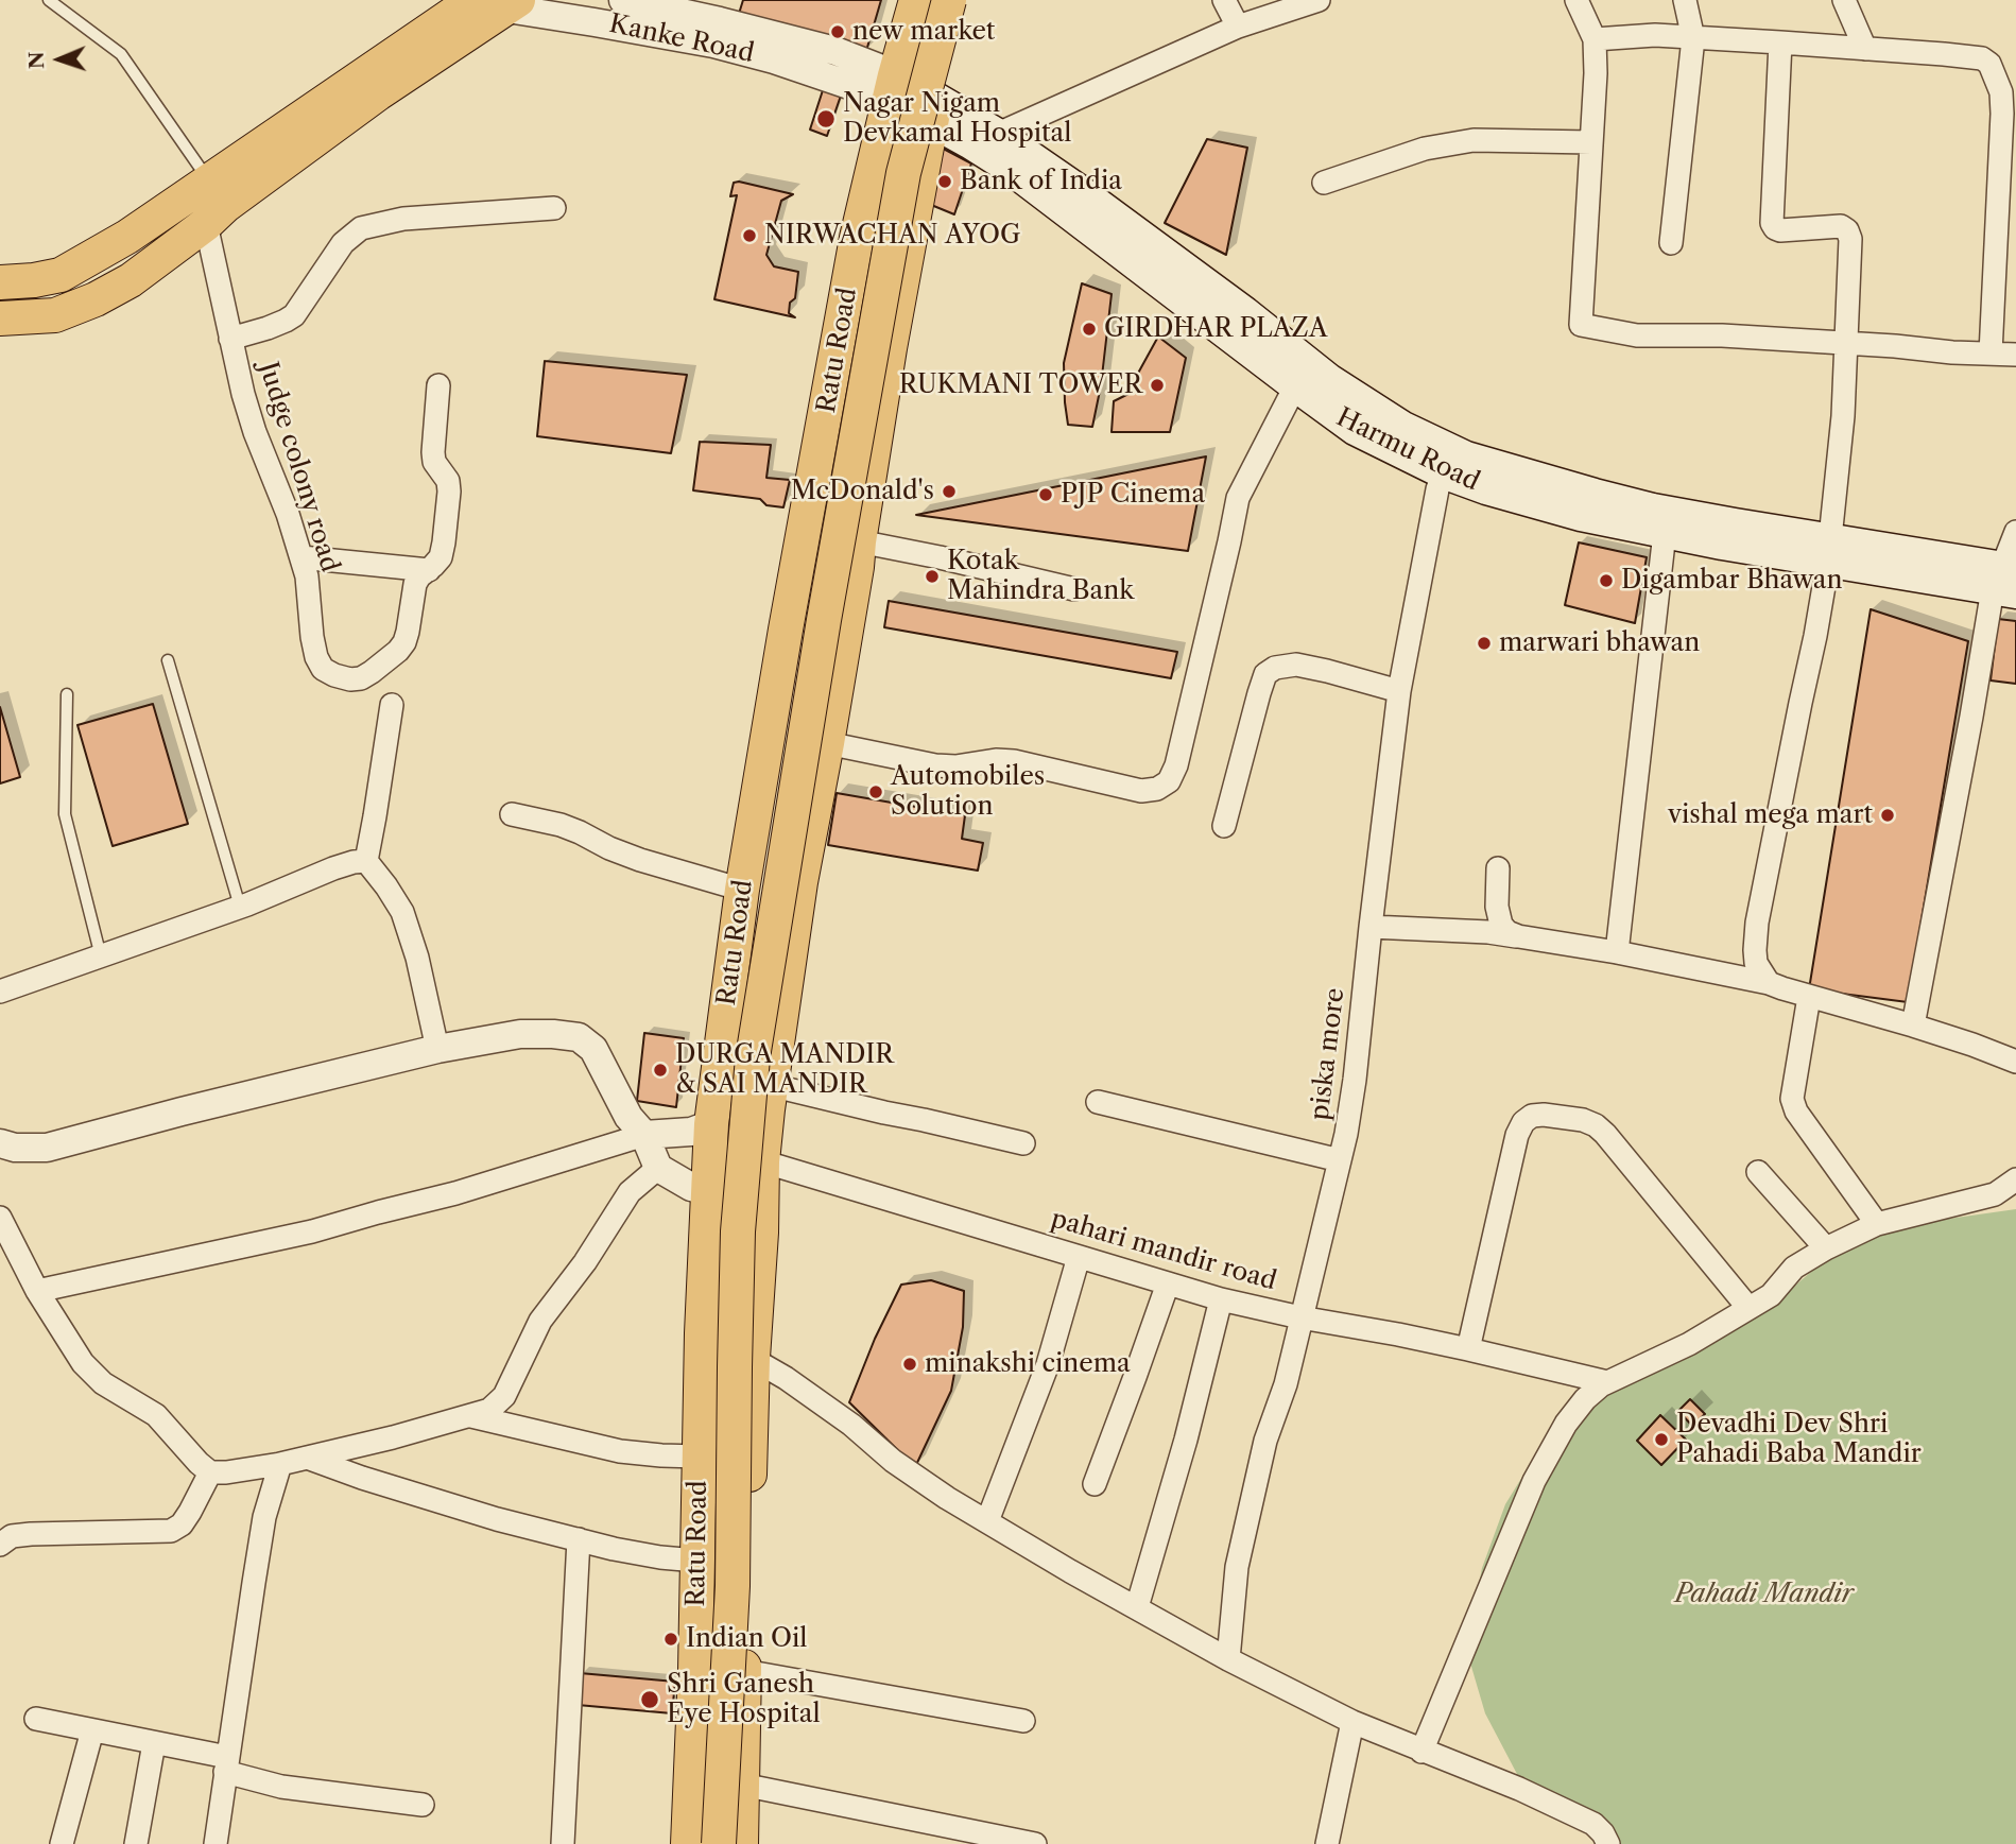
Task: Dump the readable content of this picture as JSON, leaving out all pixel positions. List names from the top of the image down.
{
  "streets": {
    "main road": ["Ratu Road", "Harmu Road"],
    "street": [
      "Kanke Road",
      "Judge colony road",
      "piska more",
      "pahari mandir road"
    ]
  },
  "crossings": [
    ["Kanke Road", "Ratu Road"],
    ["Kanke Road", "Harmu Road"],
    ["Ratu Road", "Harmu Road"],
    ["Ratu Road", "pahari mandir road"],
    ["Harmu Road", "piska more"],
    ["piska more", "pahari mandir road"]
  ],
  "parks": ["Pahadi Mandir"],
  "places": [
    "new market",
    "Nagar Nigam Devkamal Hospital",
    "Bank of India",
    "NIRWACHAN AYOG",
    "GIRDHAR PLAZA",
    "RUKMANI TOWER",
    "McDonald's",
    "PJP Cinema",
    "Kotak Mahindra Bank",
    "Digambar Bhawan",
    "marwari bhawan",
    "Automobiles Solution",
    "vishal mega mart",
    "DURGA MANDIR & SAI MANDIR",
    "minakshi cinema",
    "Devadhi Dev Shri Pahadi Baba Mandir",
    "Indian Oil",
    "Shri Ganesh Eye Hospital"
  ],
  "north": "left"
}
